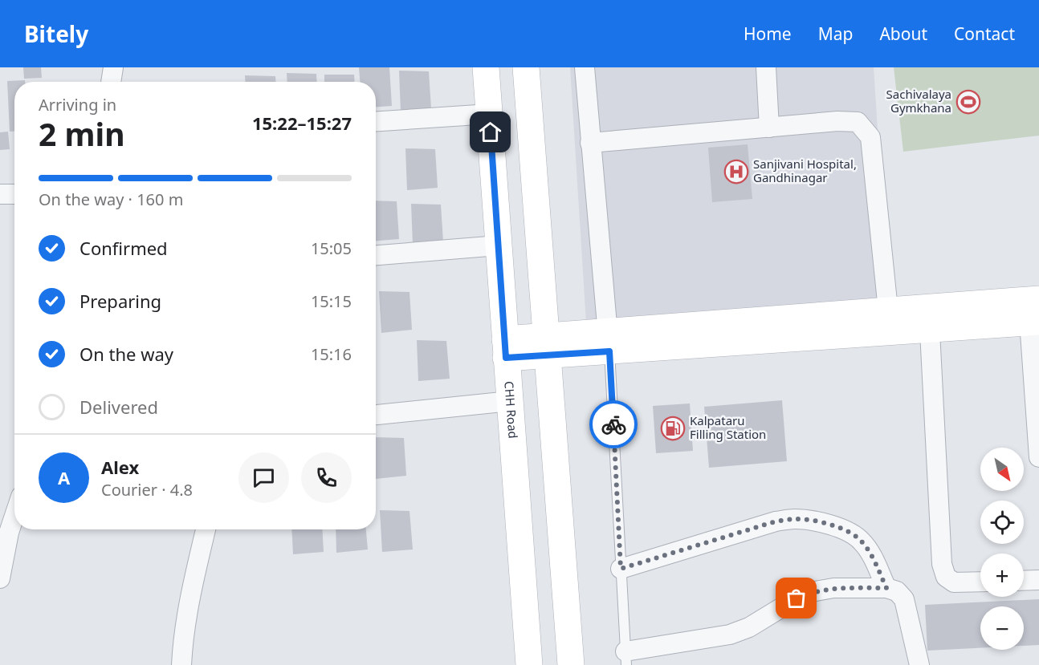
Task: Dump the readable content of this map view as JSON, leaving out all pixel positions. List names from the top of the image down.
{
  "streets": {
    "street": ["CHH Road"]
  },
  "places": {
    "sports": ["Sachivalaya Gymkhana"],
    "hospital": ["Sanjivani Hospital, Gandhinagar"],
    "fuel station": ["Kalpataru Filling Station"]
  },
  "north": "bottom right",
  "page": {
    "header": "Bitely",
    "nav": [
      "Home",
      "Map",
      "About",
      "Contact"
    ],
    "heading": ["2 min", "Arriving in", "15:22–15:27"],
    "panel": ["Alex", "Courier · 4.8"],
    "bar": "On the way · 160 m",
    "list": [
      ["Confirmed", "15:05"],
      ["Preparing", "15:15"],
      ["On the way", "15:16"],
      "Delivered"
    ],
    "map_buttons": ["+", "−"],
    "round": "A"
  }
}
